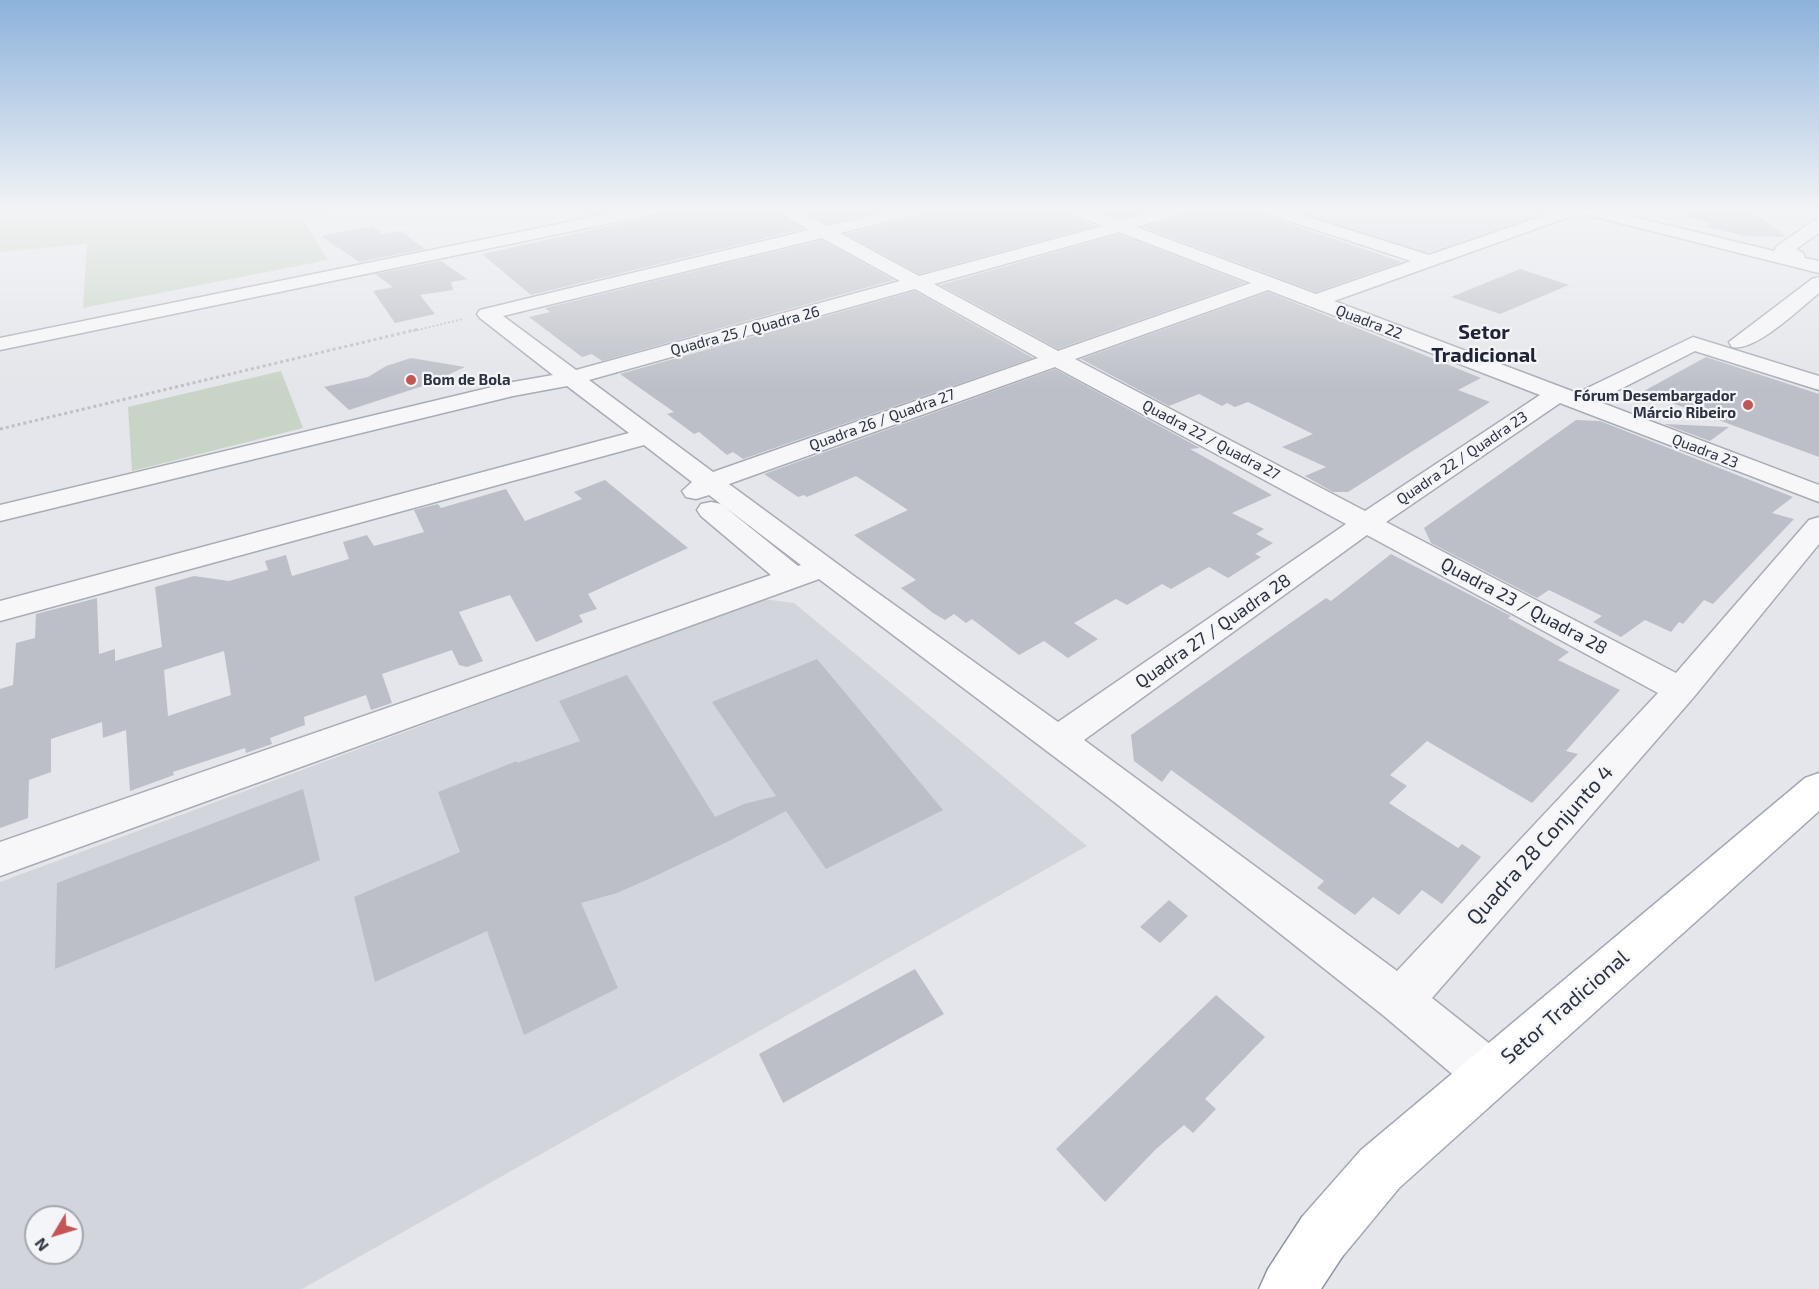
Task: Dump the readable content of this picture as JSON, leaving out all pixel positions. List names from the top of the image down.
{
  "streets": {
    "main road": ["Setor Tradicional"],
    "street": [
      "Quadra 22",
      "Quadra 25 / Quadra 26",
      "Quadra 26 / Quadra 27",
      "Quadra 22 / Quadra 27",
      "Quadra 23",
      "Quadra 22 / Quadra 23",
      "Quadra 23 / Quadra 28",
      "Quadra 27 / Quadra 28",
      "Quadra 28 Conjunto 4"
    ]
  },
  "crossings": [
    ["Quadra 22", "Quadra 26 / Quadra 27"],
    ["Quadra 22", "Quadra 23"],
    ["Quadra 22", "Quadra 22 / Quadra 23"],
    ["Quadra 25 / Quadra 26", "Quadra 22 / Quadra 27"],
    ["Quadra 26 / Quadra 27", "Quadra 22 / Quadra 27"],
    ["Quadra 22 / Quadra 27", "Quadra 22 / Quadra 23"],
    ["Quadra 22 / Quadra 27", "Quadra 23 / Quadra 28"],
    ["Quadra 22 / Quadra 27", "Quadra 27 / Quadra 28"],
    ["Quadra 23", "Quadra 22 / Quadra 23"],
    ["Quadra 22 / Quadra 23", "Quadra 23 / Quadra 28"],
    ["Quadra 22 / Quadra 23", "Quadra 27 / Quadra 28"],
    ["Quadra 23 / Quadra 28", "Quadra 27 / Quadra 28"],
    ["Quadra 23 / Quadra 28", "Quadra 28 Conjunto 4"]
  ],
  "districts": ["Setor Tradicional"],
  "places": ["Bom de Bola", "Fórum Desembargador Márcio Ribeiro"],
  "north": "bottom left"
}
